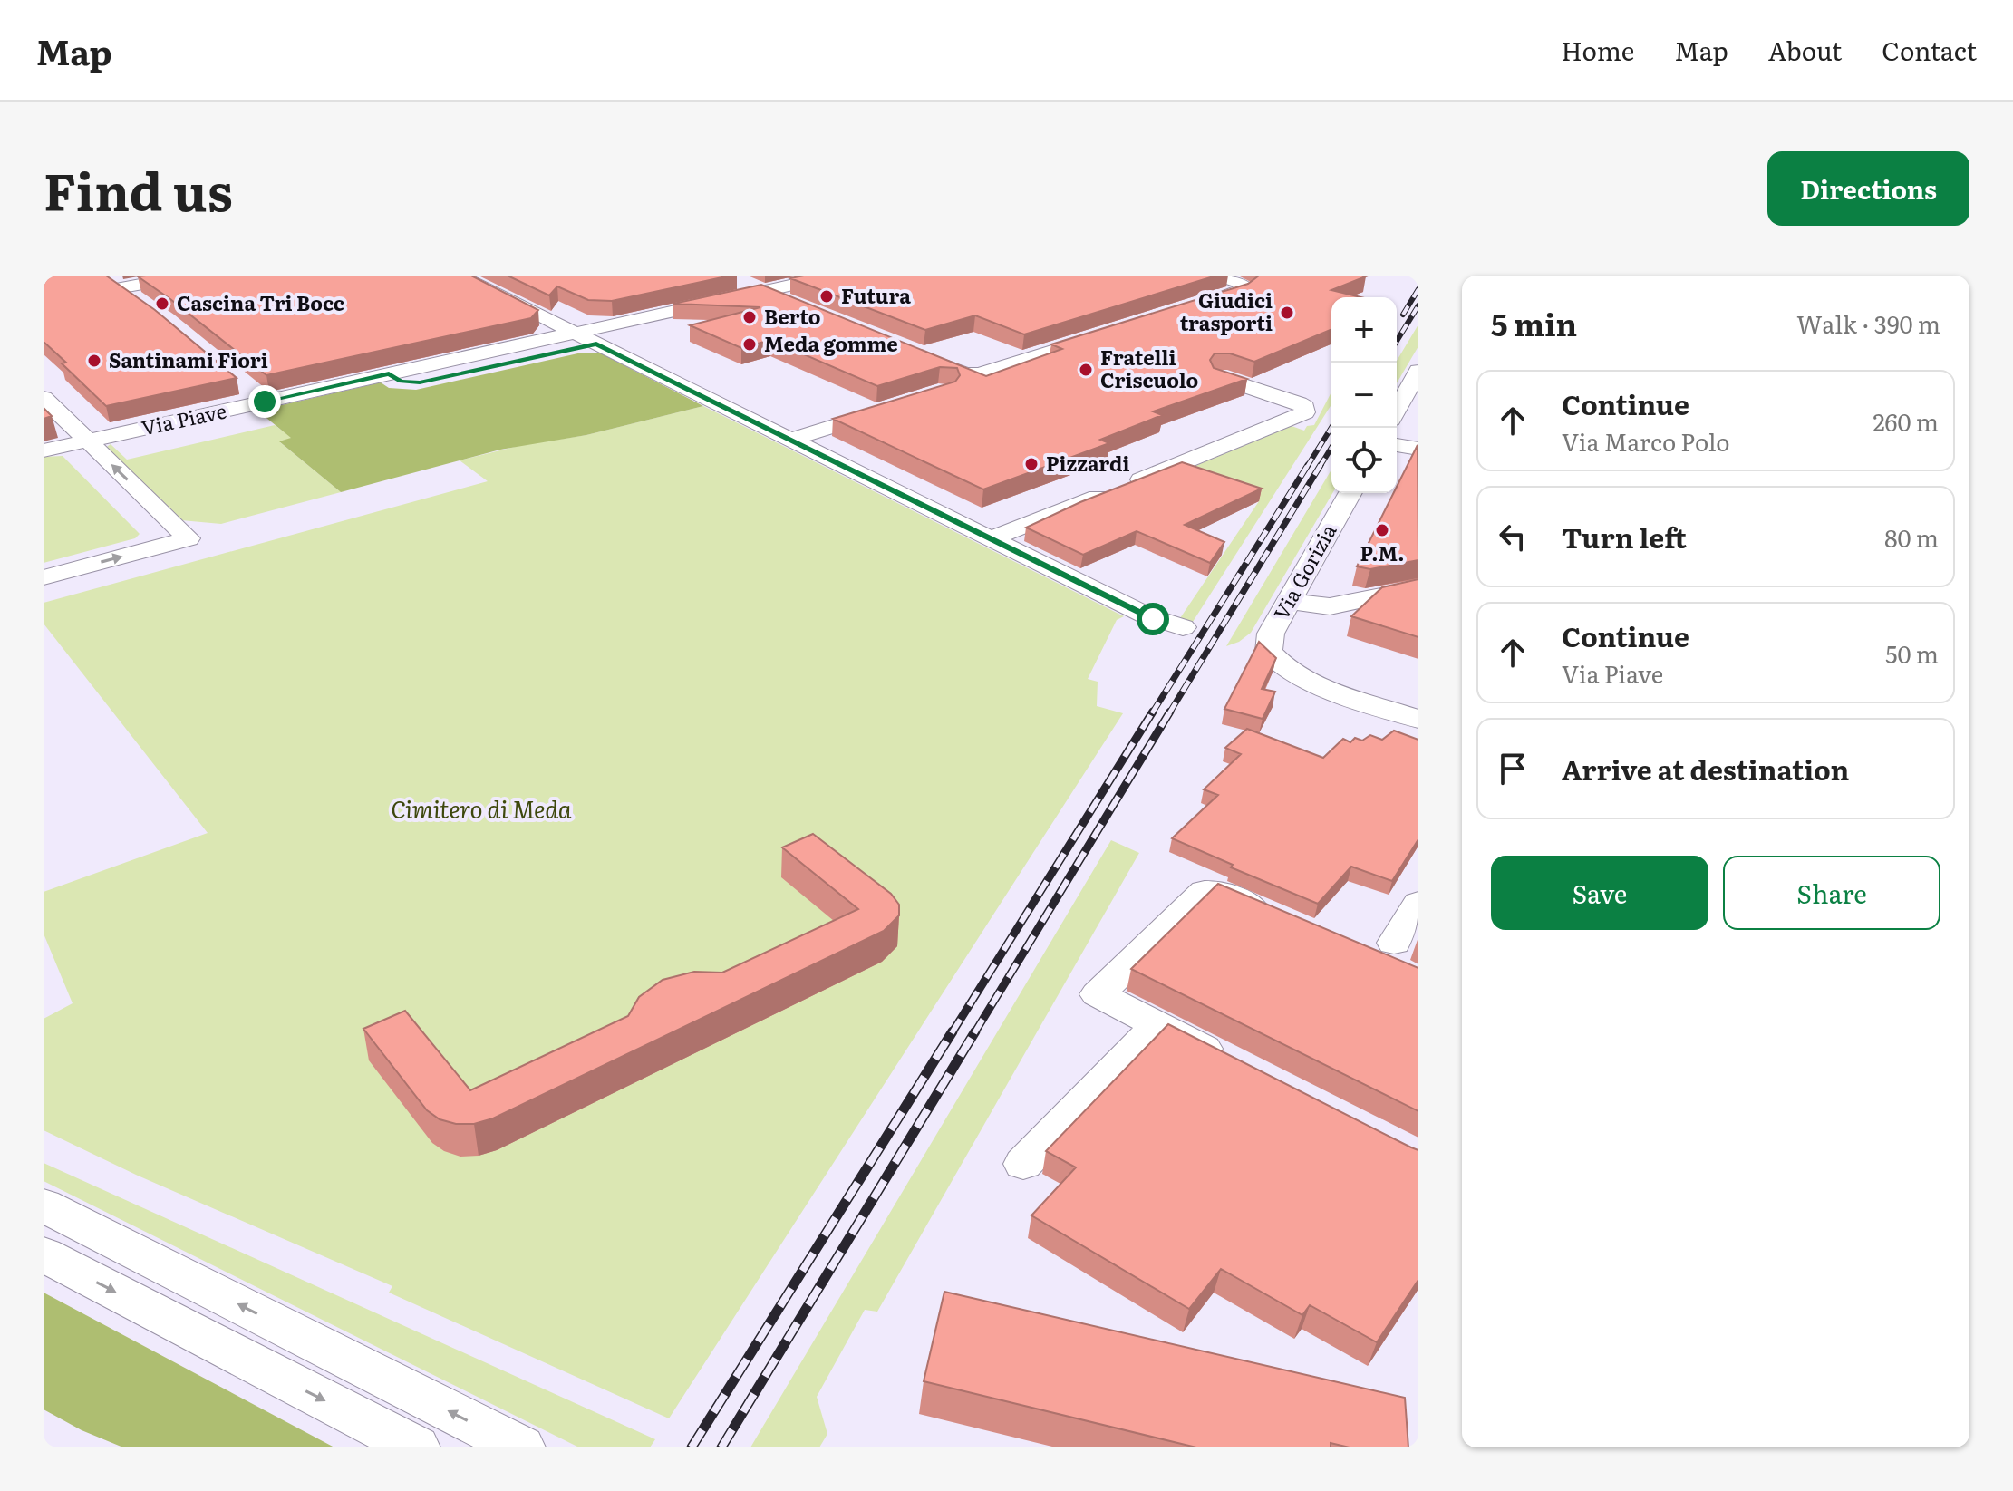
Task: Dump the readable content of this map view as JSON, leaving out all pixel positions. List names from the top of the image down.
{
  "streets": {
    "street": ["Via Piave", "Via Gorizia"]
  },
  "parks": ["Cimitero di Meda"],
  "places": [
    "Futura",
    "Cascina Tri Bocc",
    "Giudici trasporti",
    "Berto",
    "Meda gomme",
    "Santinami Fiori",
    "Fratelli Criscuolo",
    "Pizzardi",
    "P.M."
  ],
  "page": {
    "header": "Map",
    "nav": [
      "Home",
      "Map",
      "About",
      "Contact"
    ],
    "title": "Find us",
    "buttons": [
      "Directions",
      ["Save", "Share"]
    ],
    "heading": ["5 min", "Walk · 390 m"],
    "map_buttons": ["+", "−"],
    "list": [
      ["Continue", "Via Marco Polo", "260 m"],
      ["Turn left", "80 m"],
      ["Continue", "Via Piave", "50 m"],
      "Arrive at destination"
    ]
  }
}
